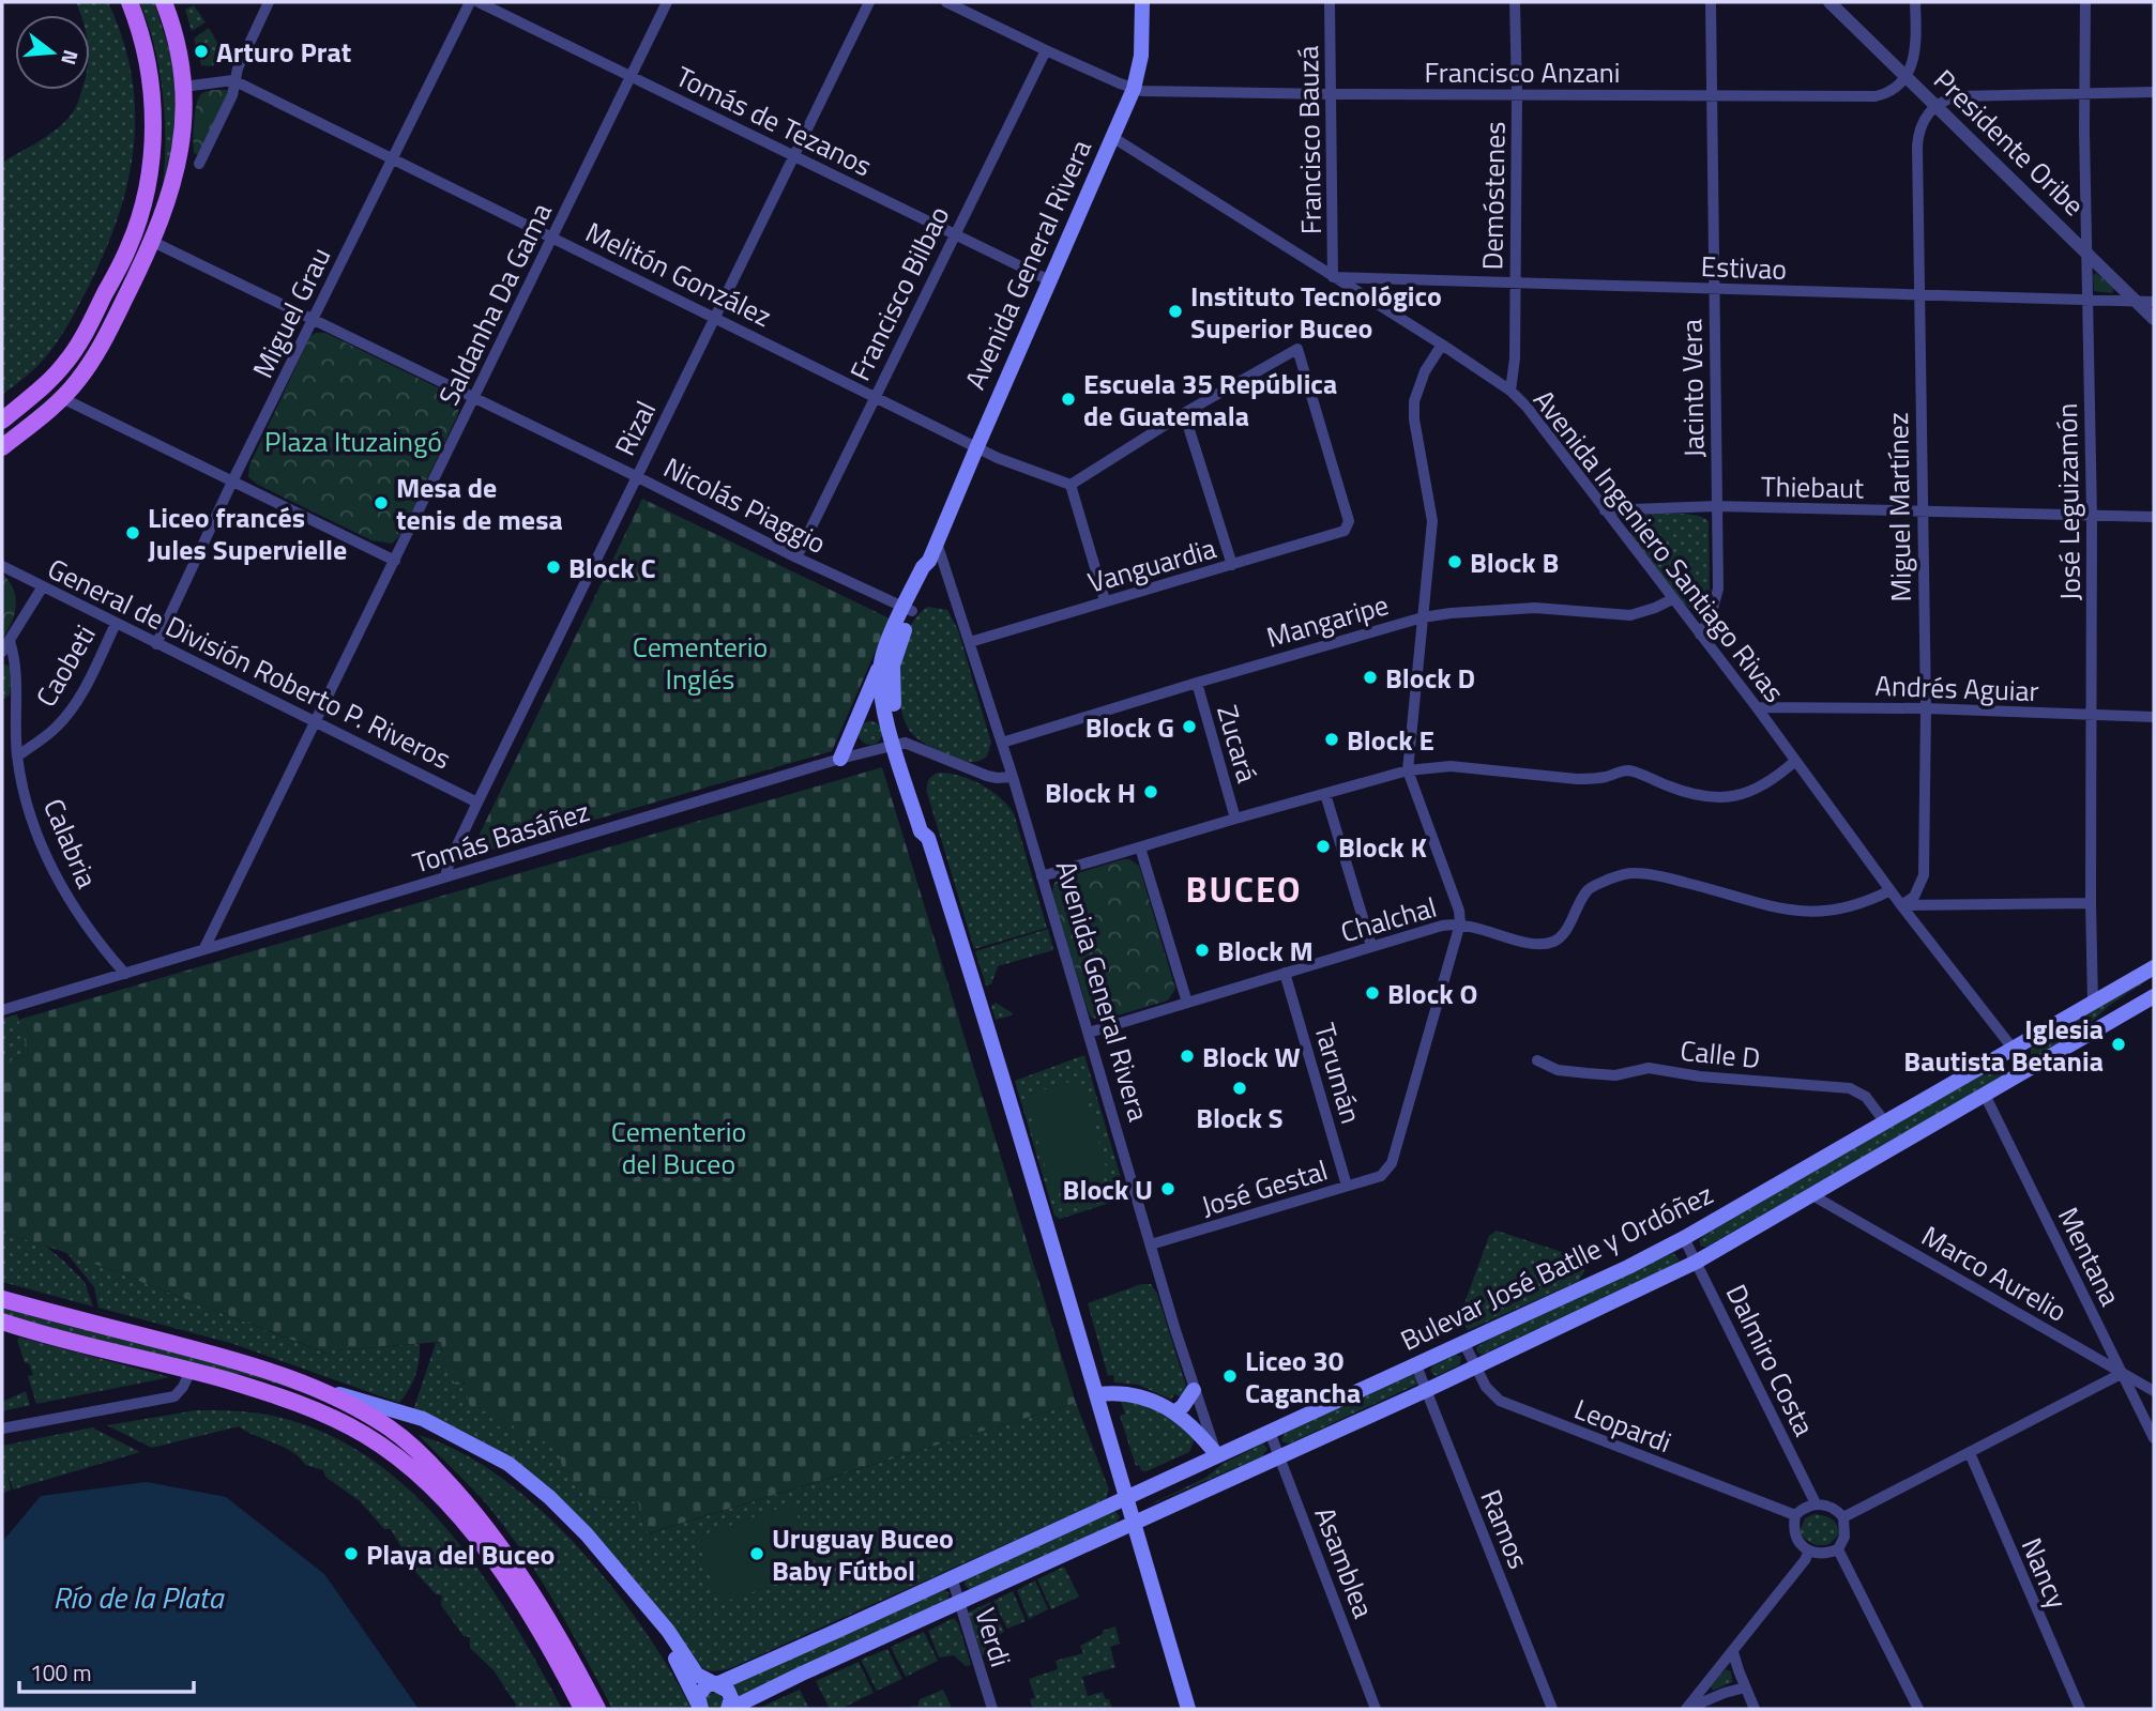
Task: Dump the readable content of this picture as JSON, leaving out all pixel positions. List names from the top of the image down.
{
  "streets": {
    "main road": ["Avenida General Rivera", "Bulevar José Batlle y Ordóñez"],
    "street": [
      "Francisco Anzani",
      "Tomás de Tezanos",
      "Francisco Bauzá",
      "Presidente Oribe",
      "Demóstenes",
      "Estivao",
      "Melitón González",
      "Francisco Bilbao",
      "Saldanha Da Gama",
      "Miguel Grau",
      "Jacinto Vera",
      "Rizal",
      "Thiebaut",
      "José Leguizamón",
      "Nicolás Piaggio",
      "Miguel Martínez",
      "Avenida Ingeniero Santiago Rivas",
      "Vanguardia",
      "Mangaripe",
      "General de División Roberto P. Riveros",
      "Caobeti",
      "Andrés Aguiar",
      "Zucará",
      "Tomás Basáñez",
      "Calabria",
      "Chalchal",
      "Calle D",
      "Tarumán",
      "José Gestal",
      "Mentana",
      "Marco Aurelio",
      "Dalmiro Costa",
      "Leopardi",
      "Ramos",
      "Asamblea",
      "Nancy",
      "Verdi"
    ]
  },
  "crossings": [
    ["Francisco Anzani", "Francisco Bauzá"],
    ["Francisco Anzani", "Presidente Oribe"],
    ["Francisco Anzani", "Demóstenes"],
    ["Francisco Anzani", "Avenida General Rivera"],
    ["Francisco Anzani", "Jacinto Vera"],
    ["Tomás de Tezanos", "Avenida General Rivera"],
    ["Tomás de Tezanos", "Francisco Bilbao"],
    ["Tomás de Tezanos", "Saldanha Da Gama"],
    ["Tomás de Tezanos", "Rizal"],
    ["Francisco Bauzá", "Estivao"],
    ["Francisco Bauzá", "Avenida Ingeniero Santiago Rivas"],
    ["Presidente Oribe", "Estivao"],
    ["Presidente Oribe", "José Leguizamón"],
    ["Presidente Oribe", "Miguel Martínez"],
    ["Demóstenes", "Estivao"],
    ["Demóstenes", "Avenida Ingeniero Santiago Rivas"],
    ["Avenida General Rivera", "Melitón González"],
    ["Avenida General Rivera", "Nicolás Piaggio"],
    ["Avenida General Rivera", "Avenida Ingeniero Santiago Rivas"],
    ["Avenida General Rivera", "Vanguardia"],
    ["Avenida General Rivera", "Mangaripe"],
    ["Avenida General Rivera", "Tomás Basáñez"],
    ["Avenida General Rivera", "Chalchal"],
    ["Avenida General Rivera", "José Gestal"],
    ["Avenida General Rivera", "Bulevar José Batlle y Ordóñez"],
    ["Estivao", "Jacinto Vera"],
    ["Estivao", "José Leguizamón"],
    ["Estivao", "Miguel Martínez"],
    ["Estivao", "Avenida Ingeniero Santiago Rivas"],
    ["Melitón González", "Francisco Bilbao"],
    ["Melitón González", "Saldanha Da Gama"],
    ["Melitón González", "Miguel Grau"],
    ["Melitón González", "Rizal"],
    ["Francisco Bilbao", "Nicolás Piaggio"],
    ["Saldanha Da Gama", "Nicolás Piaggio"],
    ["Saldanha Da Gama", "General de División Roberto P. Riveros"],
    ["Saldanha Da Gama", "Tomás Basáñez"],
    ["Miguel Grau", "Nicolás Piaggio"],
    ["Miguel Grau", "General de División Roberto P. Riveros"],
    ["Jacinto Vera", "Thiebaut"],
    ["Jacinto Vera", "Avenida Ingeniero Santiago Rivas"],
    ["Rizal", "Nicolás Piaggio"],
    ["Rizal", "General de División Roberto P. Riveros"],
    ["Rizal", "Tomás Basáñez"],
    ["Thiebaut", "José Leguizamón"],
    ["Thiebaut", "Miguel Martínez"],
    ["Thiebaut", "Avenida Ingeniero Santiago Rivas"],
    ["José Leguizamón", "Andrés Aguiar"],
    ["José Leguizamón", "Bulevar José Batlle y Ordóñez"],
    ["Miguel Martínez", "Avenida Ingeniero Santiago Rivas"],
    ["Miguel Martínez", "Andrés Aguiar"],
    ["Avenida Ingeniero Santiago Rivas", "Mangaripe"],
    ["Avenida Ingeniero Santiago Rivas", "Andrés Aguiar"],
    ["Avenida Ingeniero Santiago Rivas", "Chalchal"],
    ["Avenida Ingeniero Santiago Rivas", "Bulevar José Batlle y Ordóñez"],
    ["Mangaripe", "Zucará"],
    ["General de División Roberto P. Riveros", "Caobeti"],
    ["Caobeti", "Calabria"],
    ["Tomás Basáñez", "Calabria"],
    ["Chalchal", "Tarumán"],
    ["Chalchal", "José Gestal"],
    ["Calle D", "Bulevar José Batlle y Ordóñez"],
    ["Tarumán", "José Gestal"],
    ["Mentana", "Bulevar José Batlle y Ordóñez"],
    ["Mentana", "Marco Aurelio"],
    ["Bulevar José Batlle y Ordóñez", "Marco Aurelio"],
    ["Bulevar José Batlle y Ordóñez", "Dalmiro Costa"],
    ["Bulevar José Batlle y Ordóñez", "Leopardi"],
    ["Bulevar José Batlle y Ordóñez", "Ramos"],
    ["Bulevar José Batlle y Ordóñez", "Asamblea"],
    ["Bulevar José Batlle y Ordóñez", "Verdi"],
    ["Dalmiro Costa", "Leopardi"]
  ],
  "districts": ["BUCEO"],
  "water": ["Río de la Plata"],
  "parks": ["Plaza Ituzaingó", "Cementerio Inglés", "Cementerio del Buceo"],
  "places": [
    "Arturo Prat",
    "Instituto Tecnológico Superior Buceo",
    "Escuela 35 República de Guatemala",
    "Mesa de tenis de mesa",
    "Liceo francés Jules Supervielle",
    "Block B",
    "Block C",
    "Block D",
    "Block G",
    "Block E",
    "Block H",
    "Block K",
    "Block M",
    "Block O",
    "Iglesia Bautista Betania",
    "Block W",
    "Block S",
    "Block U",
    "Liceo 30 Cagancha",
    "Playa del Buceo",
    "Uruguay Buceo Baby Fútbol"
  ],
  "scale_bar": "100 m",
  "north": "right"
}
